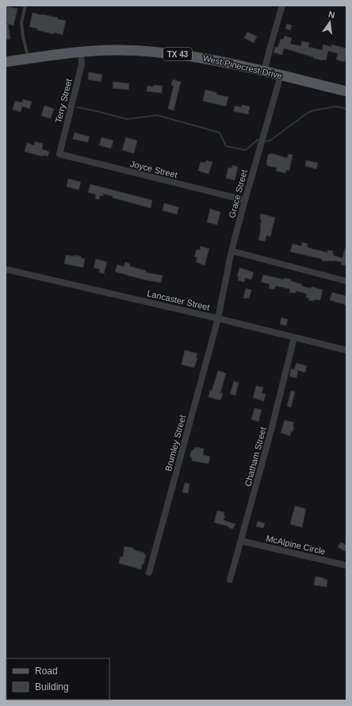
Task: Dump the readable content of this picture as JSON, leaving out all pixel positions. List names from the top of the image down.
{
  "streets": {
    "main road": ["TX 43", "West Pinecrest Drive"],
    "street": [
      "Terry Street",
      "Joyce Street",
      "Grace Street",
      "Lancaster Street",
      "Brumley Street",
      "Chatham Street",
      "McAlpine Circle"
    ]
  },
  "crossings": [
    ["West Pinecrest Drive", "Terry Street"],
    ["West Pinecrest Drive", "Grace Street"],
    ["Terry Street", "Joyce Street"],
    ["Joyce Street", "Grace Street"],
    ["Grace Street", "Lancaster Street"],
    ["Grace Street", "Brumley Street"],
    ["Lancaster Street", "Brumley Street"],
    ["Lancaster Street", "Chatham Street"],
    ["Chatham Street", "McAlpine Circle"]
  ],
  "legend": ["Road", "Building"],
  "north": "top"
}
